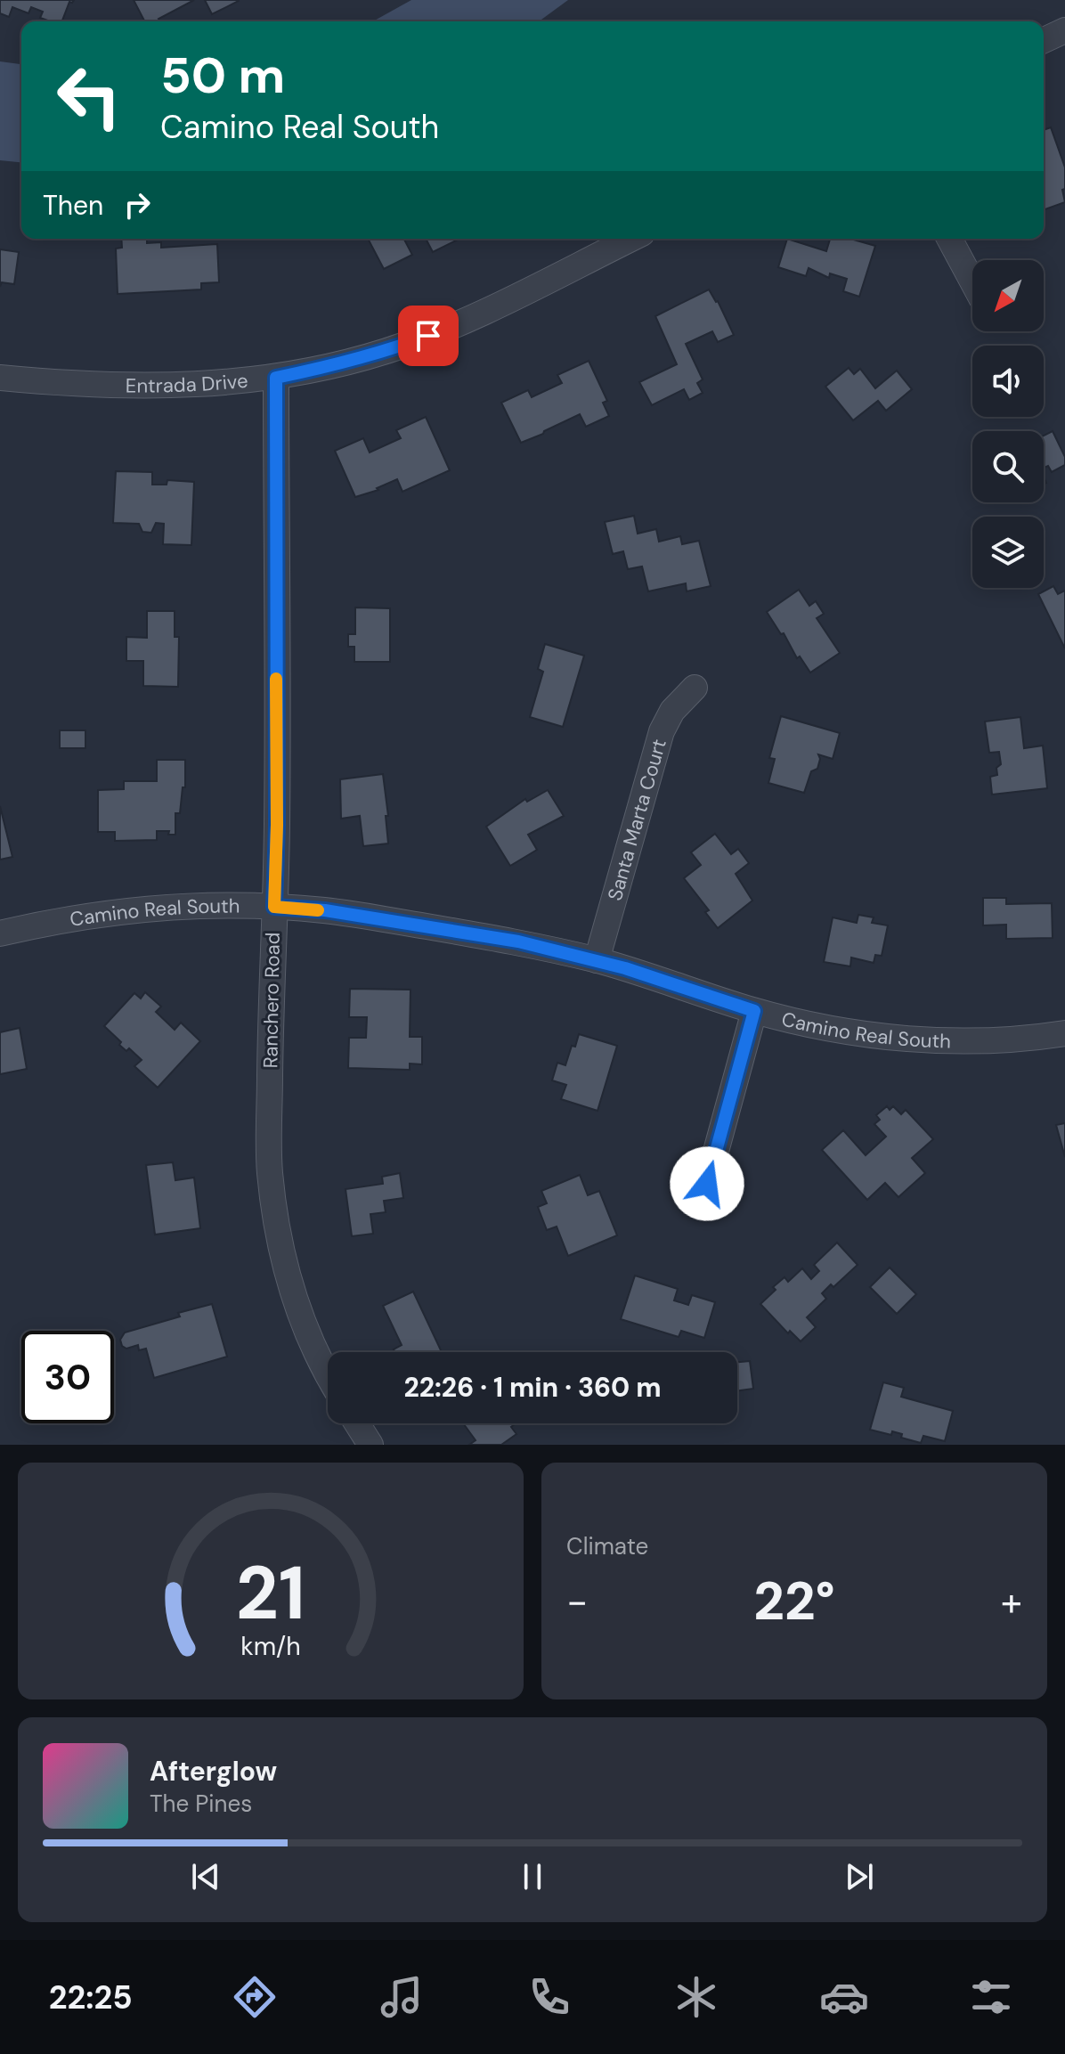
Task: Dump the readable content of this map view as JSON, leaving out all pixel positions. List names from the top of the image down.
{
  "streets": {
    "street": [
      "Entrada Drive",
      "Santa Marta Court",
      "Camino Real South",
      "Ranchero Road"
    ]
  },
  "crossings": [
    ["Entrada Drive", "Ranchero Road"],
    ["Santa Marta Court", "Camino Real South"],
    ["Camino Real South", "Ranchero Road"]
  ],
  "north": "bottom left",
  "page": {
    "turn": ["50 m", "Camino Real South"],
    "then": "Then",
    "limit": "30",
    "trip": "22:26 · 1 min · 360 m",
    "tile": "Climate",
    "heat": ["−", "22°", "+"],
    "song": ["Afterglow", "The Pines"],
    "tabs": "22:25",
    "gauge": ["21", "km/h"]
  }
}
